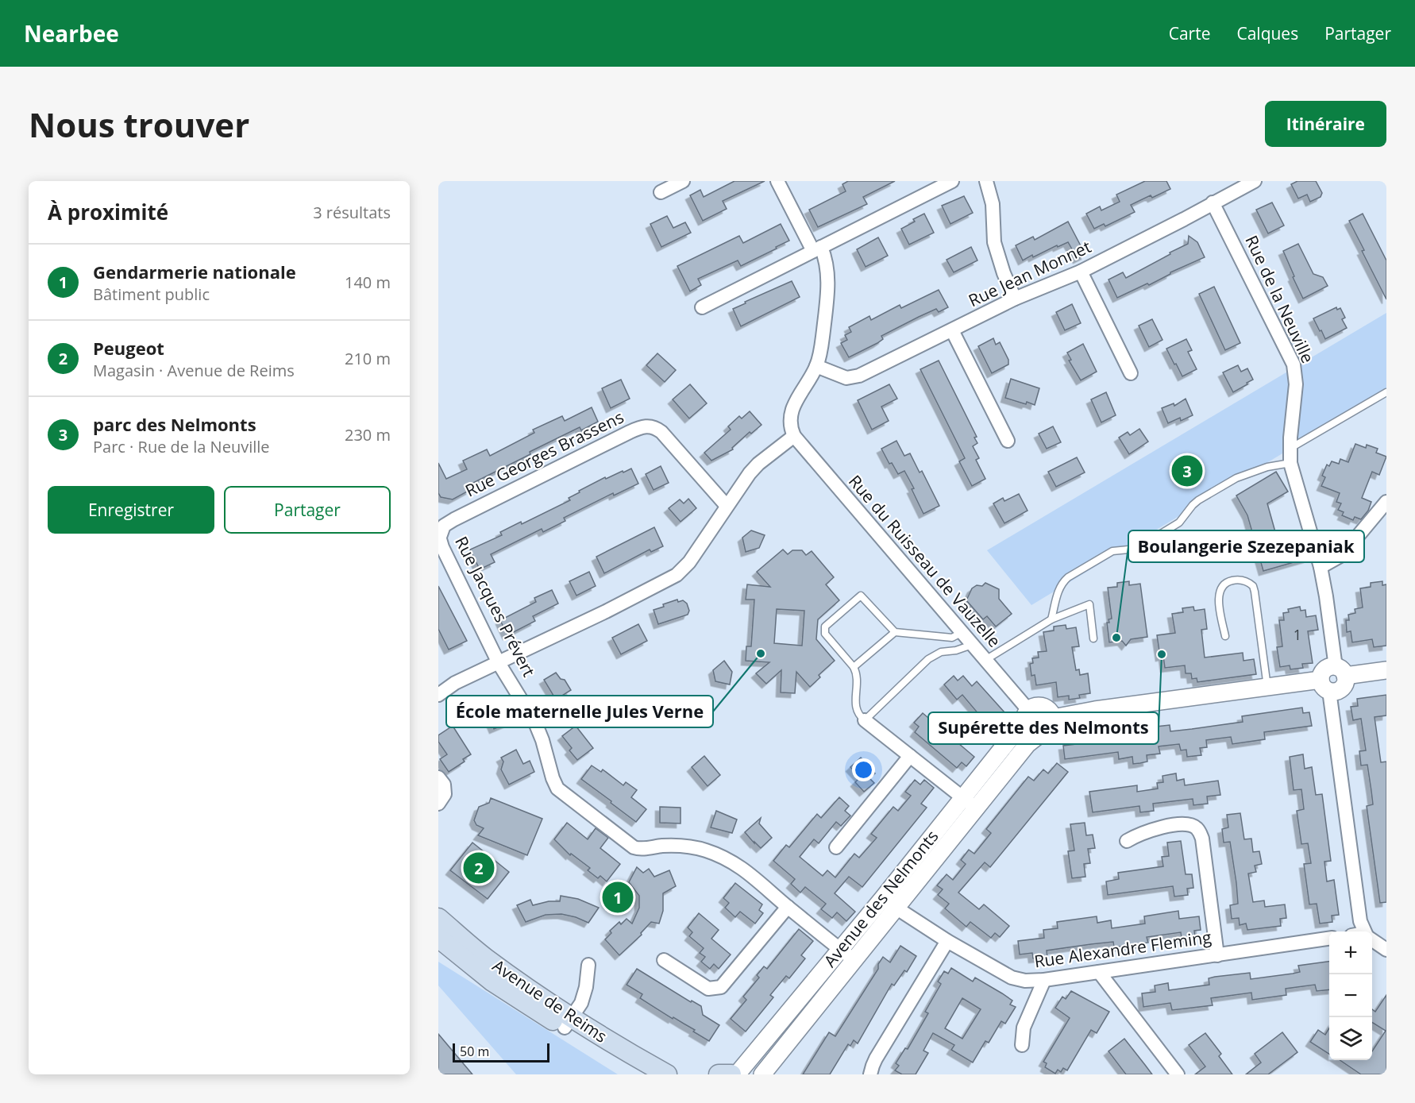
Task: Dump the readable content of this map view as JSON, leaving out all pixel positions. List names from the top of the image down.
{
  "streets": {
    "main road": ["Avenue de Reims"],
    "street": [
      "Rue Jean Monnet",
      "Rue de la Neuville",
      "Rue Georges Brassens",
      "Rue du Ruisseau de Vauzelle",
      "Rue Jacques Prévert",
      "Avenue des Nelmonts",
      "Rue Alexandre Fleming"
    ]
  },
  "crossings": [
    ["Rue Jean Monnet", "Rue de la Neuville"],
    ["Rue Georges Brassens", "Rue Jacques Prévert"],
    ["Rue du Ruisseau de Vauzelle", "Avenue des Nelmonts"],
    ["Rue Jacques Prévert", "Avenue des Nelmonts"],
    ["Avenue des Nelmonts", "Rue Alexandre Fleming"]
  ],
  "places": ["Boulangerie Szezepaniak", "École maternelle Jules Verne", "Supérette des Nelmonts"],
  "house_numbers": ["1"],
  "scale_bar": "50 m",
  "page": {
    "header": "Nearbee",
    "nav": ["Carte", "Calques", "Partager"],
    "buttons": [
      "Itinéraire",
      ["Enregistrer", "Partager"]
    ],
    "title": "Nous trouver",
    "heading": ["À proximité", "3 résultats"],
    "list": [
      {
        "mark": "1",
        "name": "Gendarmerie nationale",
        "note": "Bâtiment public",
        "value": "140 m"
      },
      {
        "mark": "2",
        "name": "Peugeot",
        "note": "Magasin · Avenue de Reims",
        "value": "210 m"
      },
      {
        "mark": "3",
        "name": "parc des Nelmonts",
        "note": "Parc · Rue de la Neuville",
        "value": "230 m"
      }
    ],
    "pins": ["3", "2", "1"],
    "map_buttons": ["+", "−"],
    "scale": "50 m"
  }
}
